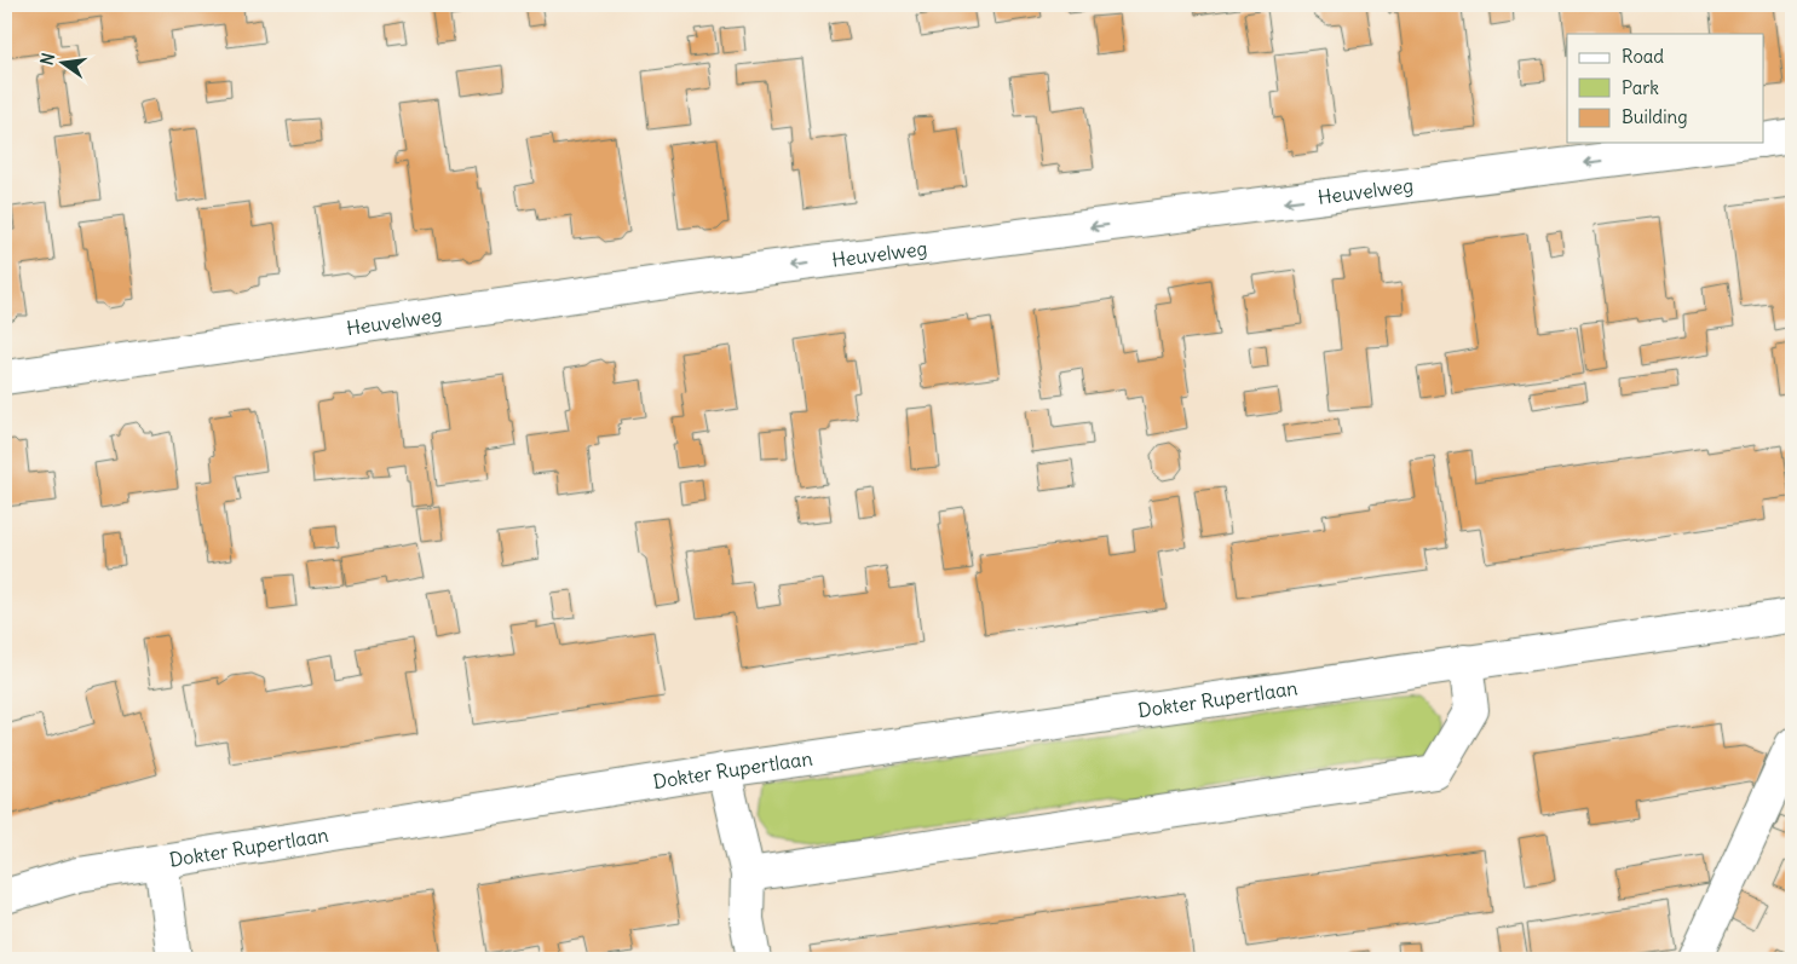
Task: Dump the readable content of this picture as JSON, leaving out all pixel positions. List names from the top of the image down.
{
  "streets": {
    "street": ["Heuvelweg", "Dokter Rupertlaan"]
  },
  "one_way": ["Heuvelweg"],
  "legend": ["Road", "Park", "Building"],
  "north": "left"
}
